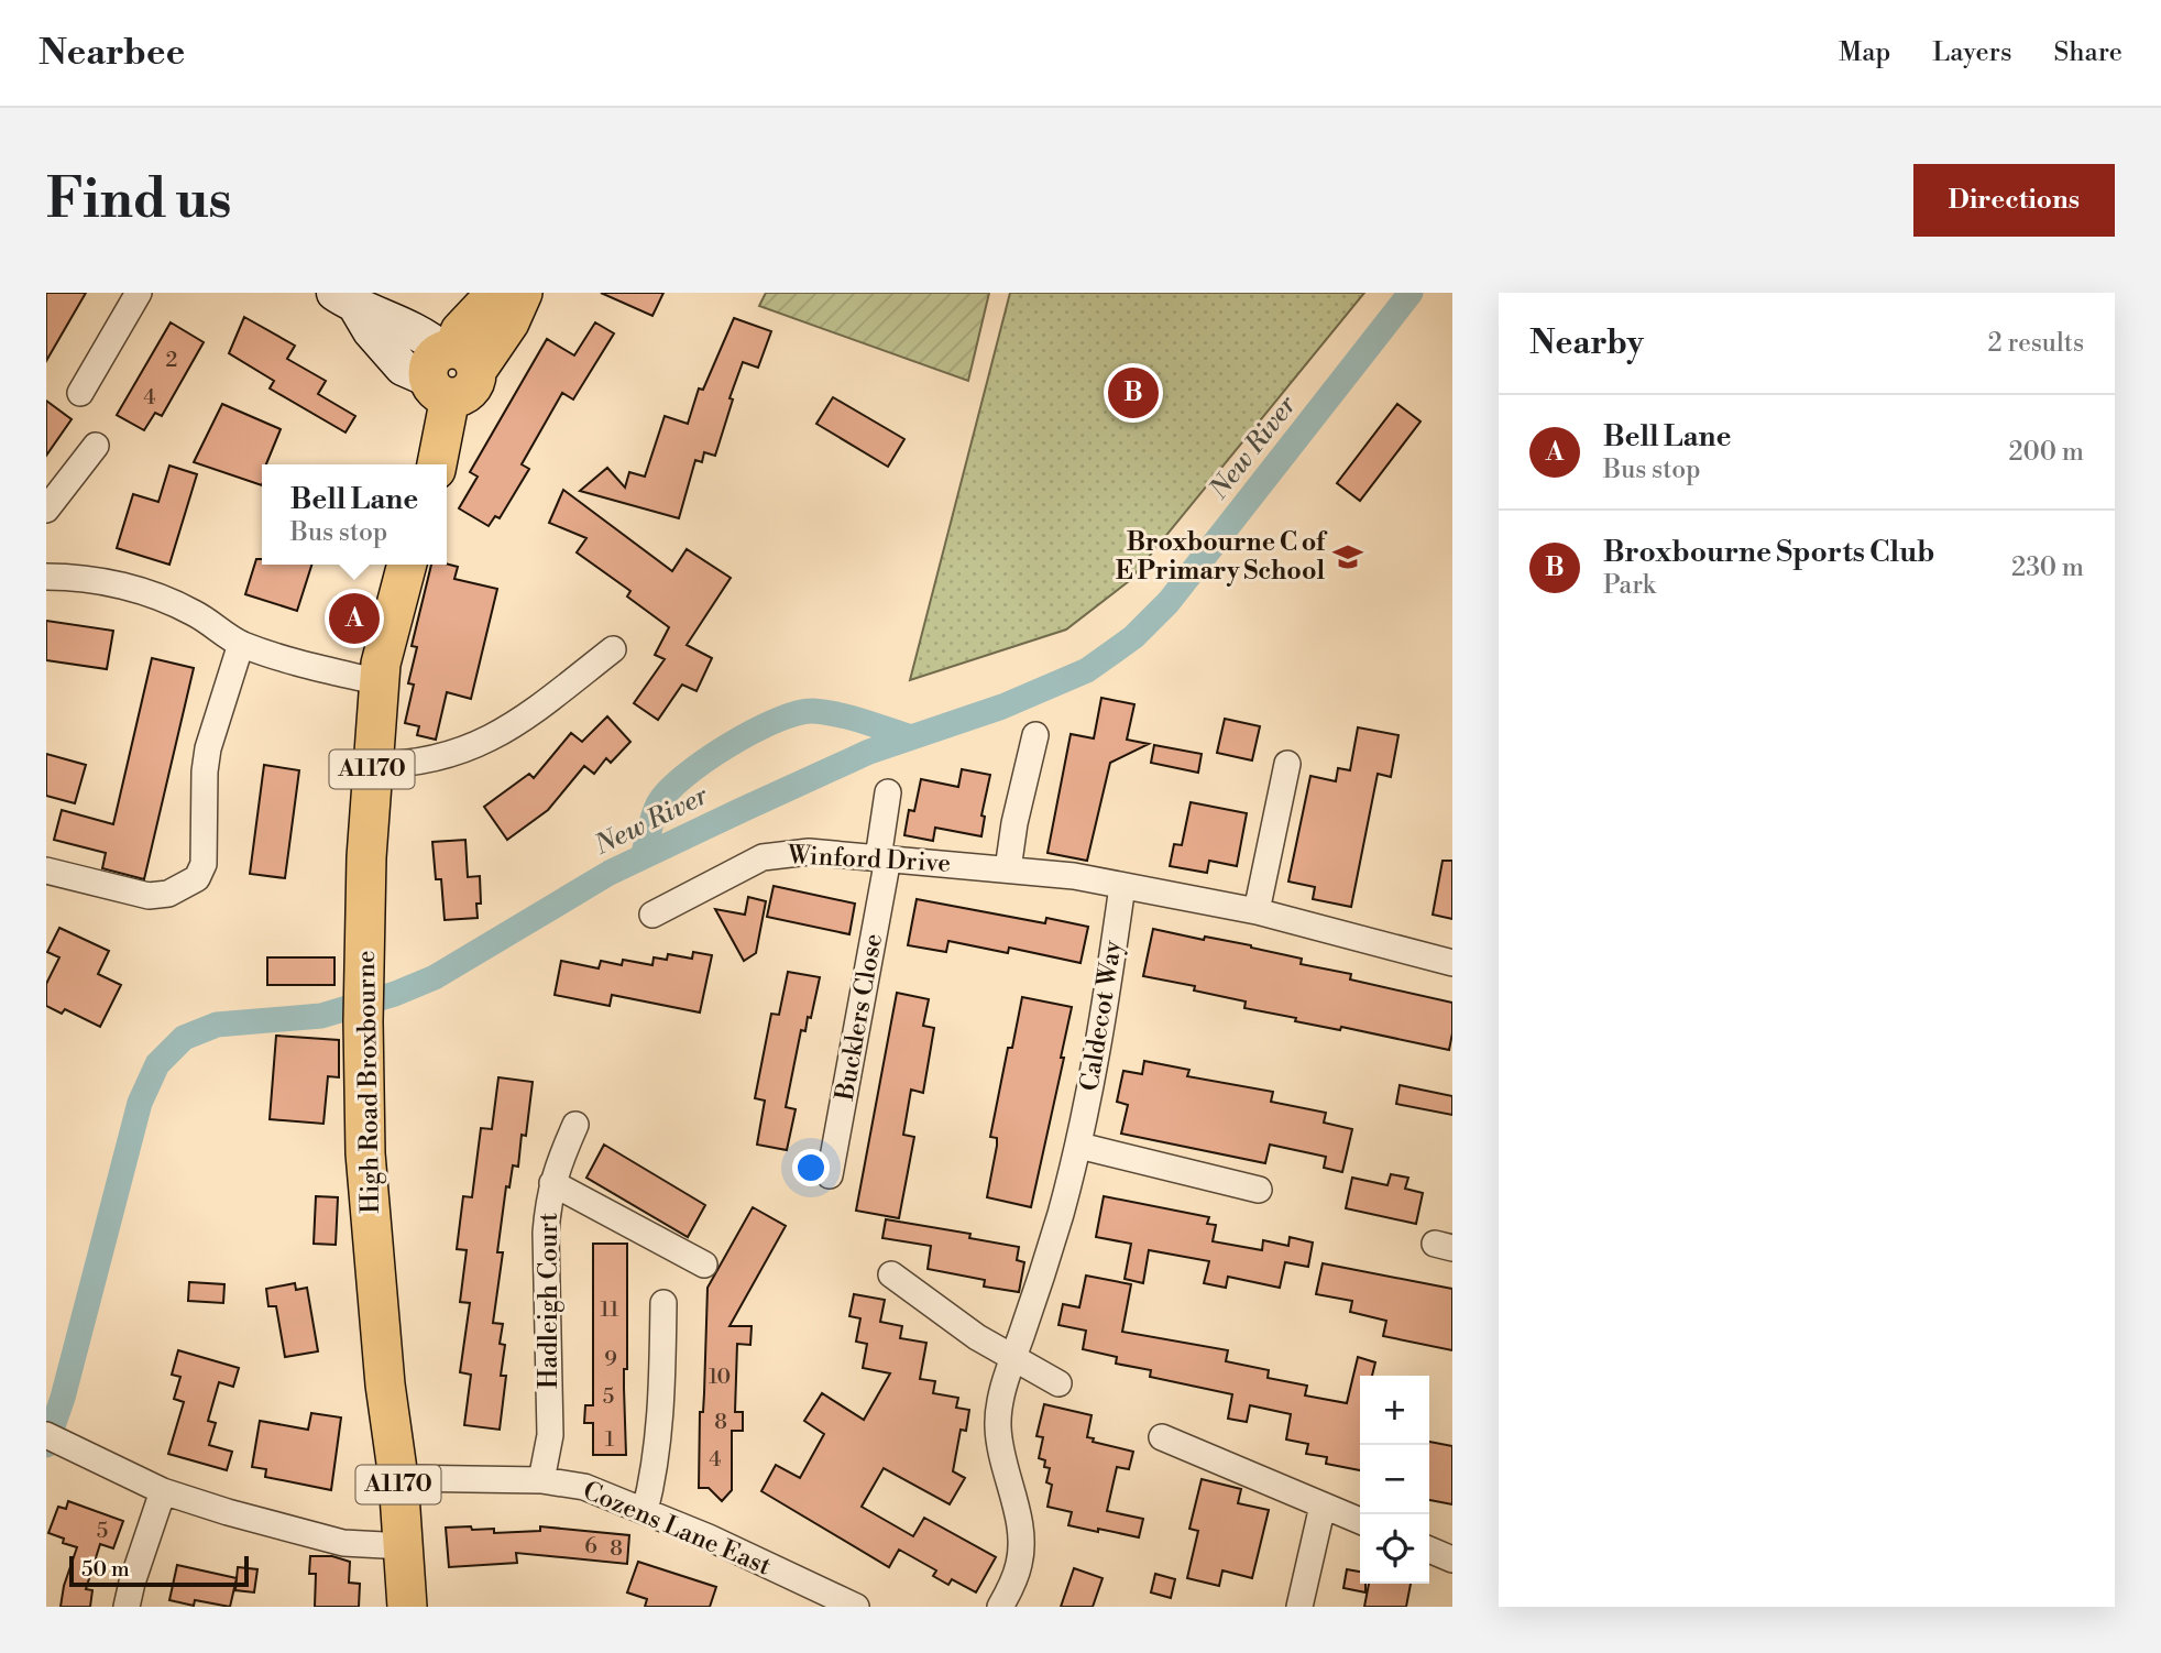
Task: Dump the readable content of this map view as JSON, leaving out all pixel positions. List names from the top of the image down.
{
  "streets": {
    "main road": ["A1170", "High Road Broxbourne"],
    "street": [
      "Winford Drive",
      "Caldecot Way",
      "Bucklers Close",
      "Hadleigh Court",
      "Cozens Lane East"
    ]
  },
  "crossings": [
    ["Winford Drive", "Caldecot Way"],
    ["Winford Drive", "Bucklers Close"],
    ["High Road Broxbourne", "Cozens Lane East"],
    ["Hadleigh Court", "Cozens Lane East"]
  ],
  "water": ["New River"],
  "places": {
    "school or university": ["Broxbourne C of E Primary School"]
  },
  "house_numbers": [
    "2",
    "4",
    "11",
    "9",
    "10",
    "5",
    "8",
    "1",
    "4",
    "5",
    "6",
    "8"
  ],
  "scale_bar": "50 m",
  "page": {
    "header": "Nearbee",
    "nav": ["Map", "Layers", "Share"],
    "buttons": "Directions",
    "title": "Find us",
    "heading": ["Nearby", "2 results"],
    "pins": ["B", "A"],
    "list": [
      {
        "mark": "A",
        "name": "Bell Lane",
        "note": "Bus stop",
        "value": "200 m"
      },
      {
        "mark": "B",
        "name": "Broxbourne Sports Club",
        "note": "Park",
        "value": "230 m"
      }
    ],
    "popup": ["Bell Lane", "Bus stop"],
    "map_buttons": ["+", "−"],
    "scale": "50 m"
  }
}
